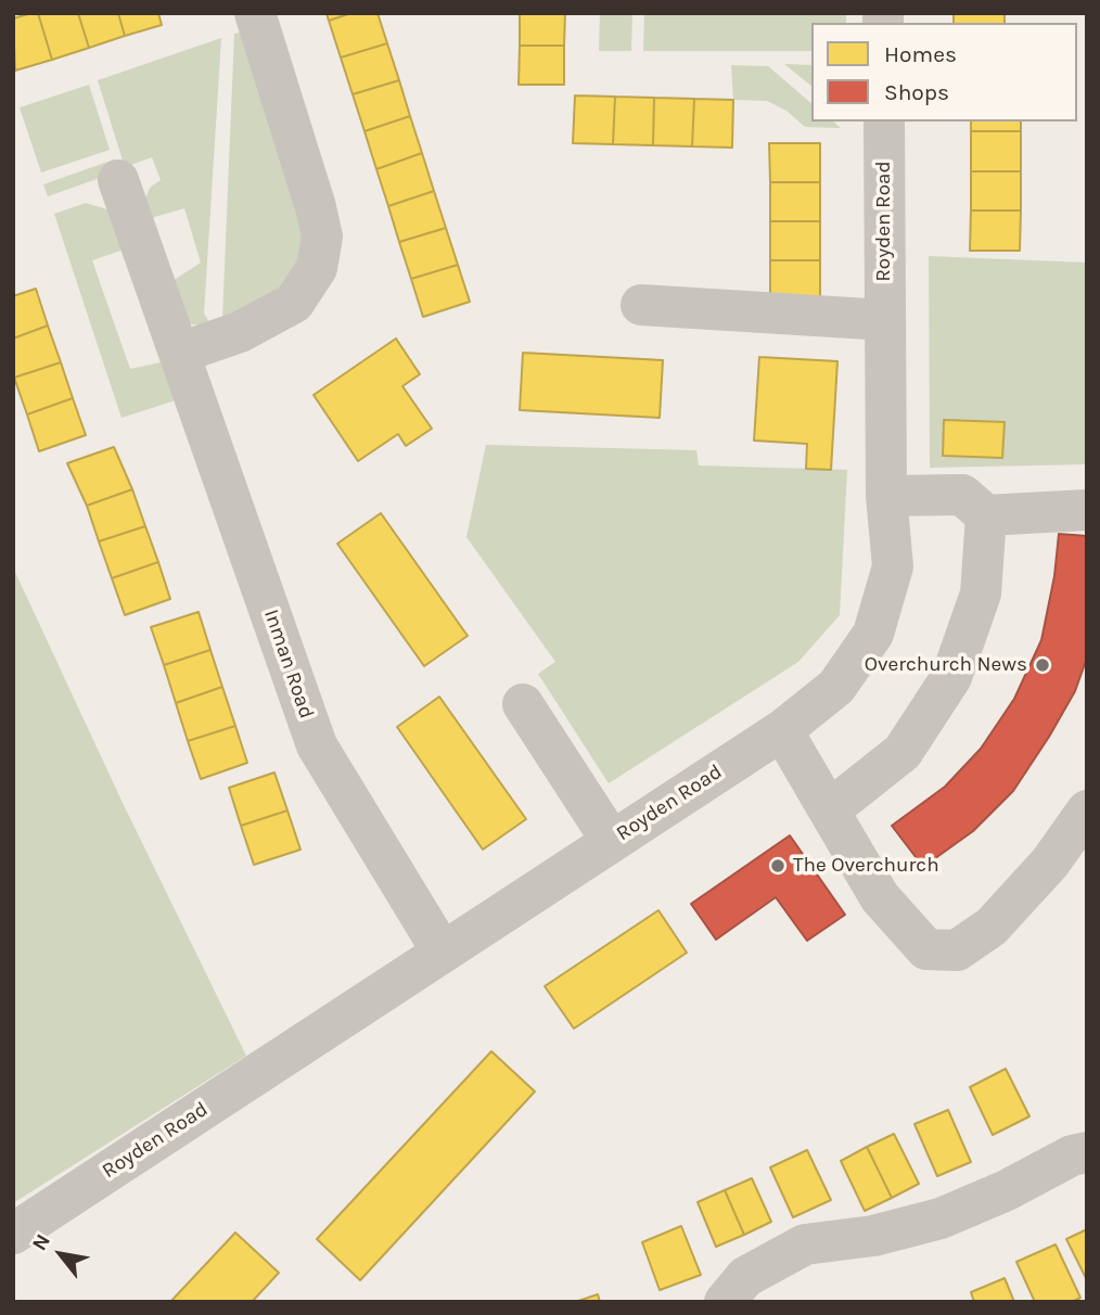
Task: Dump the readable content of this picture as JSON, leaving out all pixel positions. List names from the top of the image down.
{
  "streets": {
    "street": ["Royden Road", "Inman Road"]
  },
  "crossings": [
    ["Royden Road", "Inman Road"]
  ],
  "places": ["Overchurch News", "The Overchurch"],
  "legend": ["Homes", "Shops"],
  "north": "top left"
}
